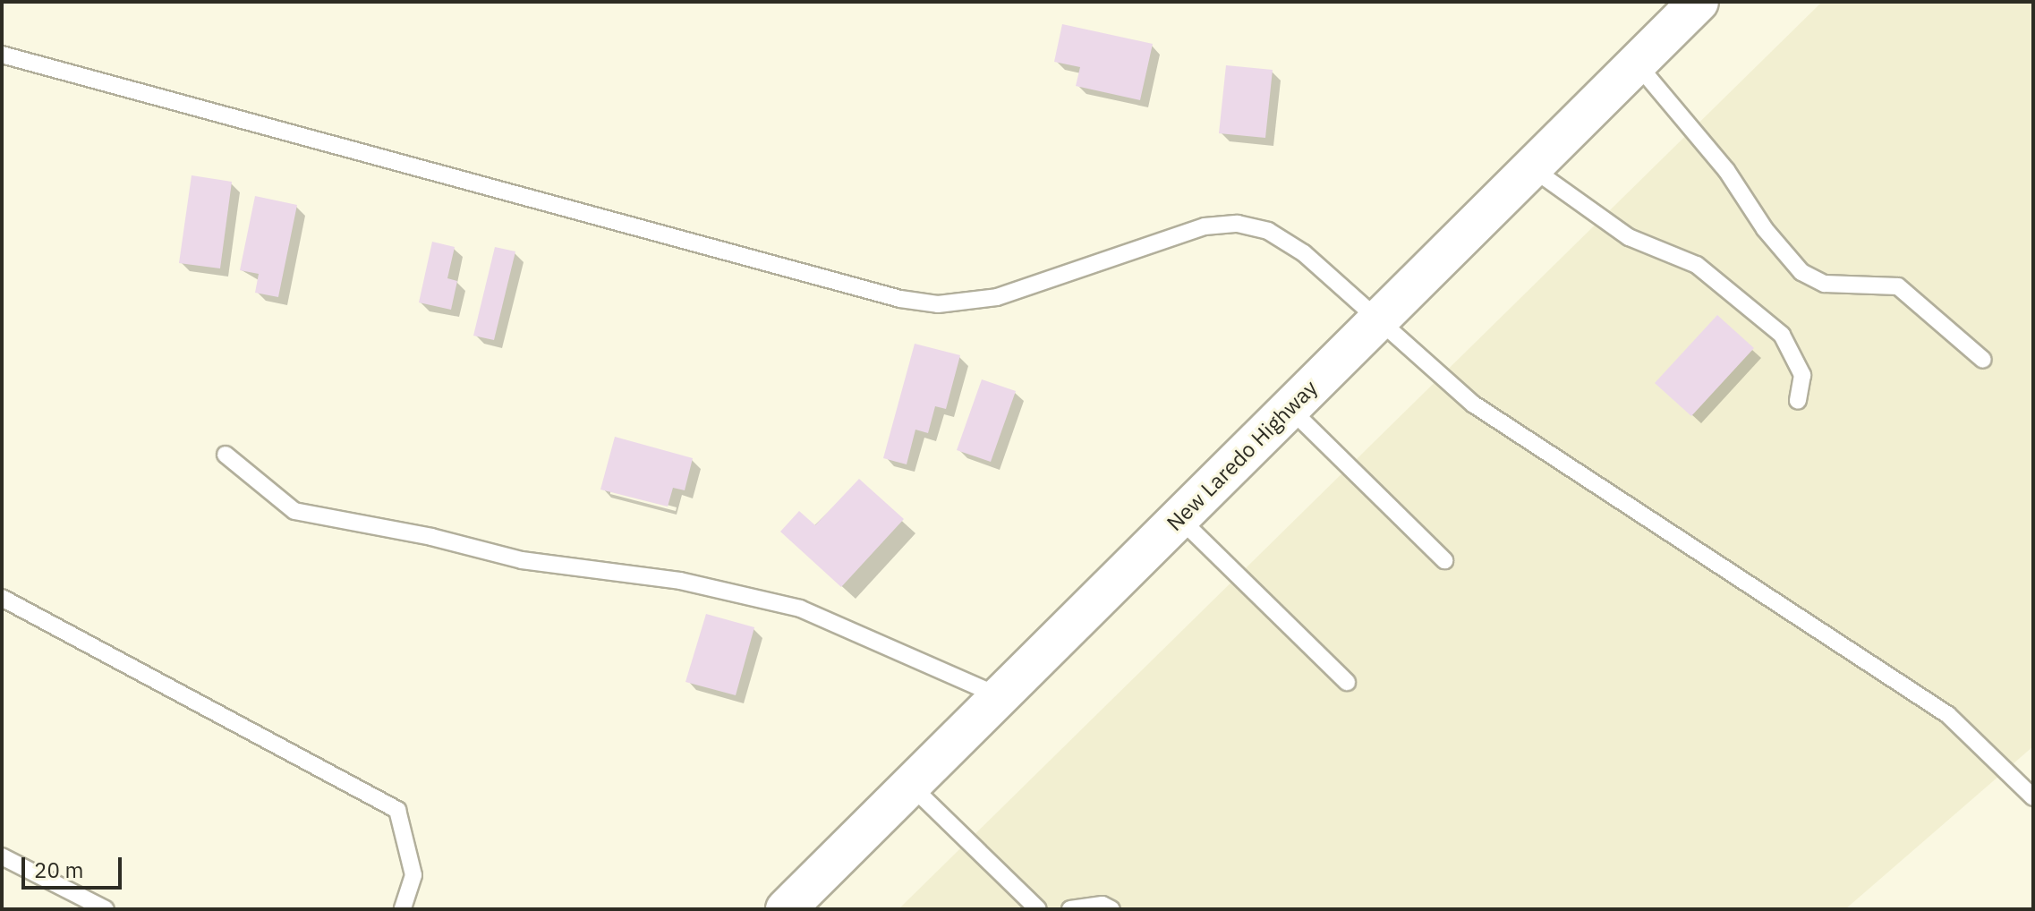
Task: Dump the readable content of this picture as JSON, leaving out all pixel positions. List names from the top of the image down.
{
  "streets": {
    "main road": ["New Laredo Highway"]
  },
  "scale_bar": "20 m"
}
